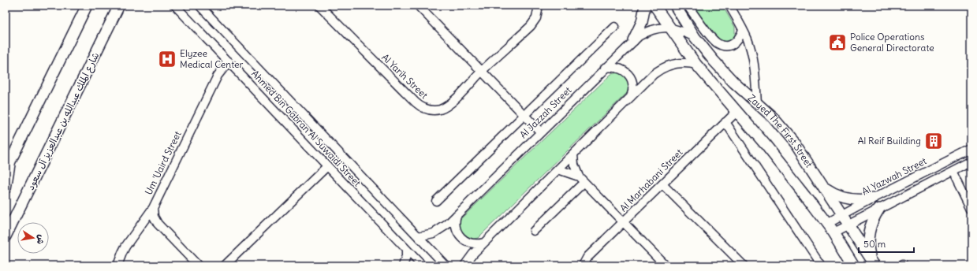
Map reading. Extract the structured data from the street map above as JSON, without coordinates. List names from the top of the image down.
{
  "streets": {
    "main road": ["شارع الملك عبدالله بن عبدالعزيز آل سعود", "Zayed The First Street"],
    "street": [
      "Al Yarih Street",
      "Al Jazzah Street",
      "Ahmed Bin Gabran Al Suwaidi Street",
      "Um 'Uaird Street",
      "Al Yazwah Street",
      "Al Marhabani Street"
    ]
  },
  "crossings": [
    ["Al Jazzah Street", "Ahmed Bin Gabran Al Suwaidi Street"],
    ["Al Jazzah Street", "Zayed The First Street"],
    ["Ahmed Bin Gabran Al Suwaidi Street", "Um 'Uaird Street"],
    ["Zayed The First Street", "Al Yazwah Street"],
    ["Zayed The First Street", "Al Marhabani Street"]
  ],
  "places": {
    "public building": ["Police Operations General Directorate"],
    "hospital": ["Elyzee Medical Center"],
    "building": ["Al Reif Building"]
  },
  "scale_bar": "50 m",
  "north": "right"
}
